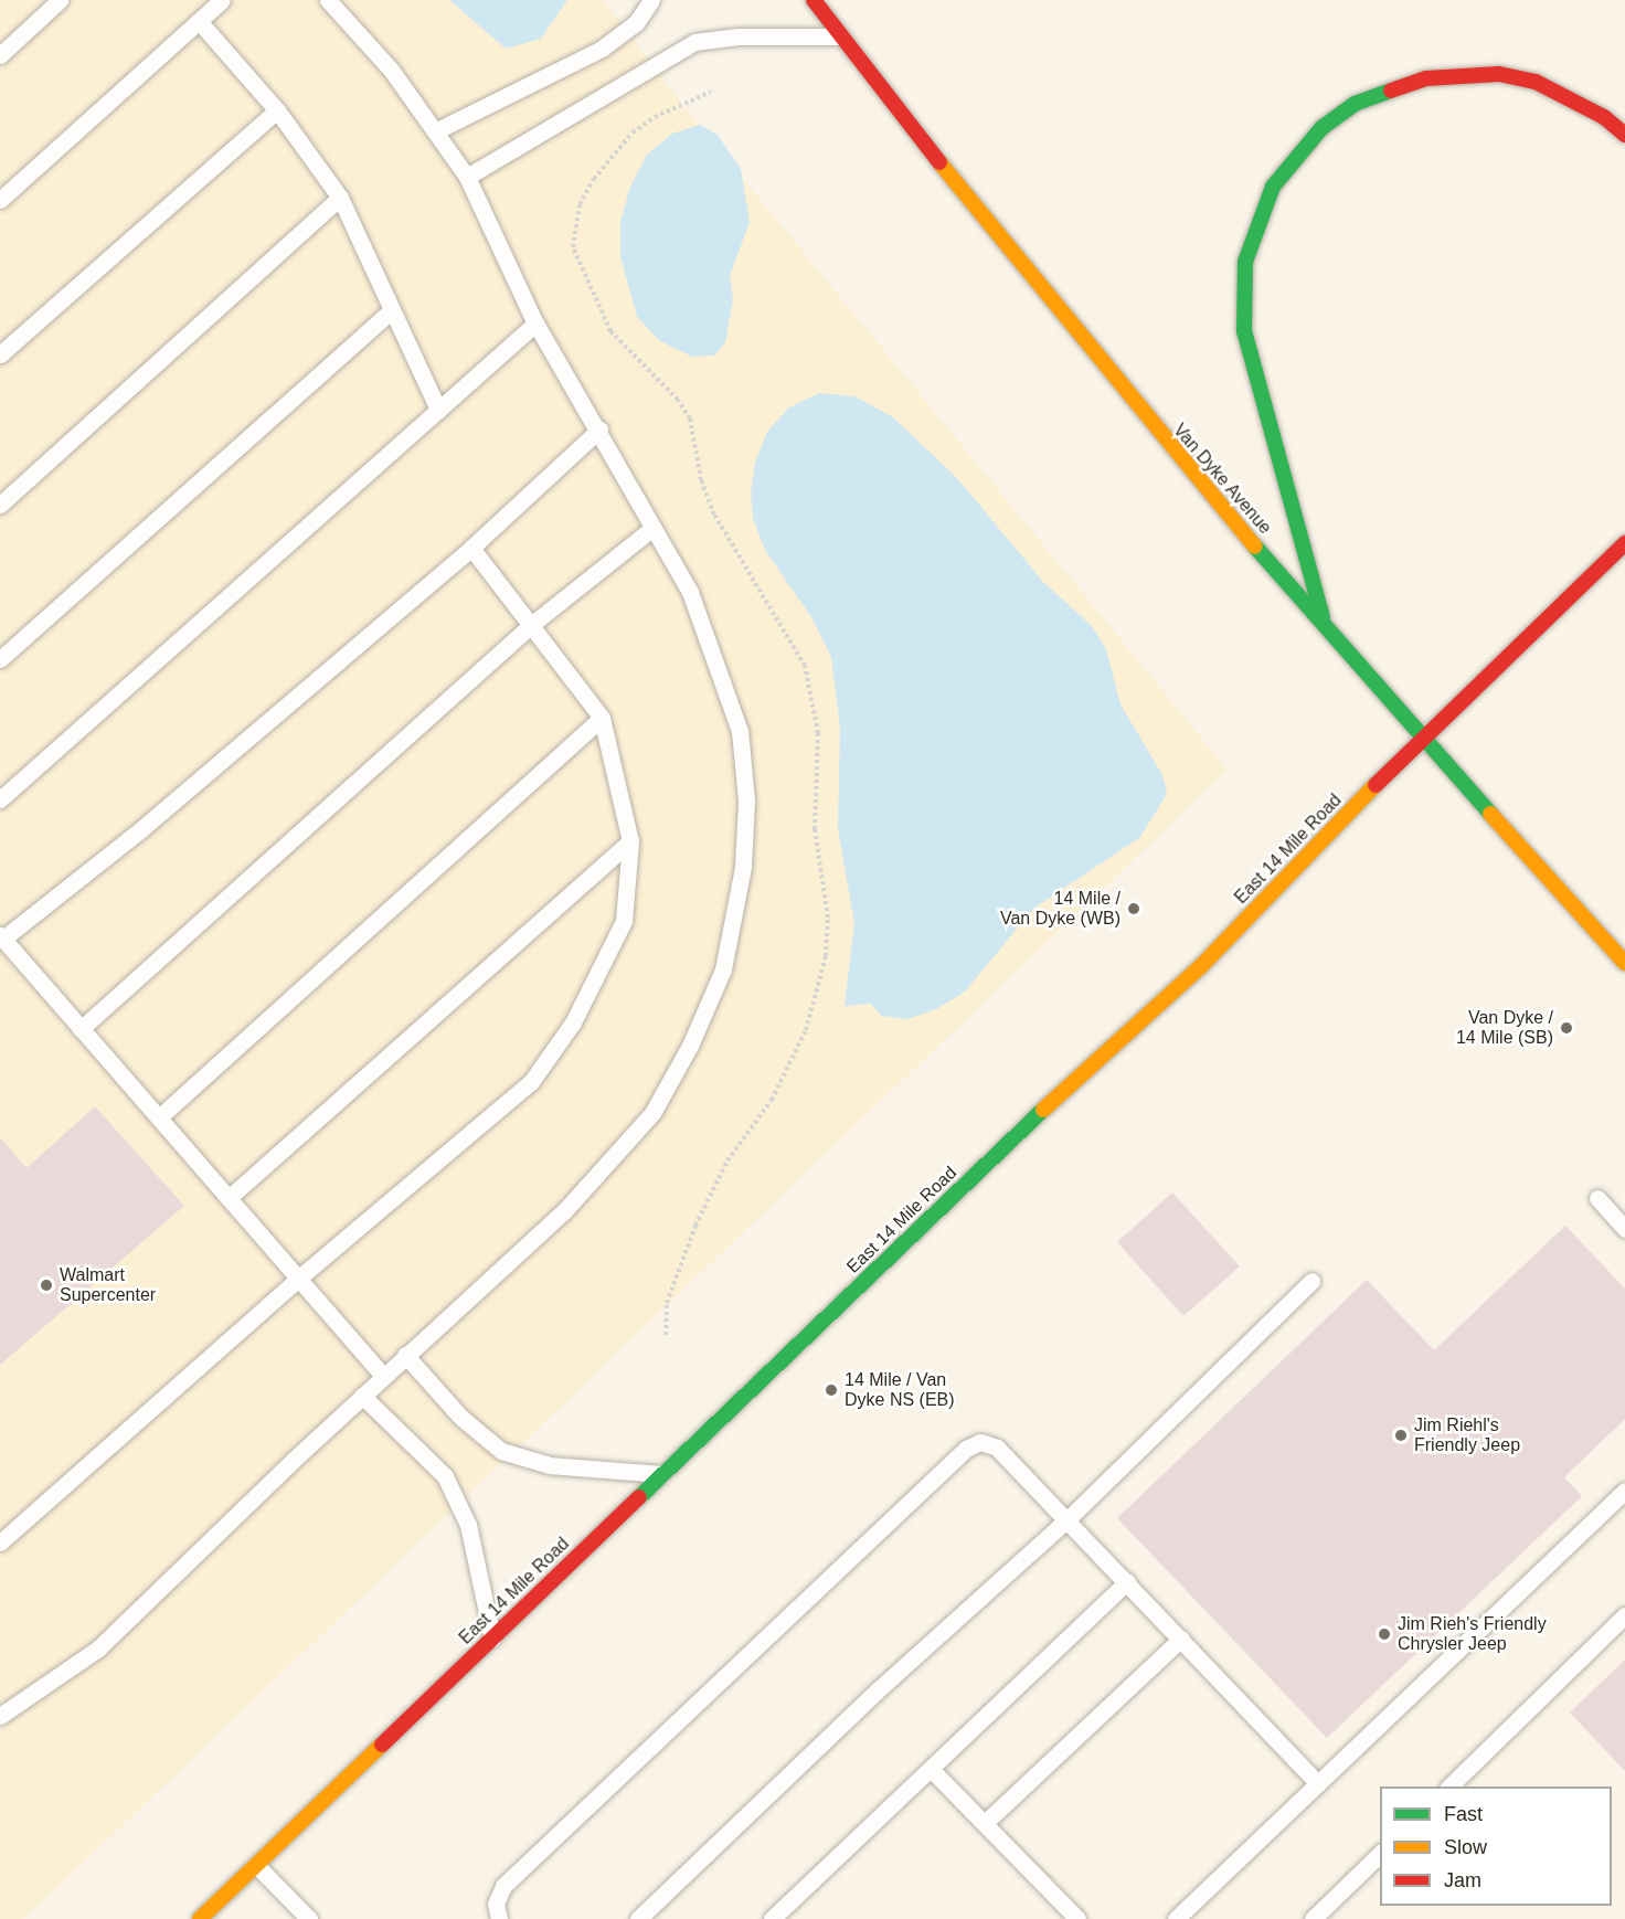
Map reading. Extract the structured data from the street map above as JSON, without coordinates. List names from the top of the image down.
{
  "streets": {
    "main road": ["Van Dyke Avenue", "East 14 Mile Road"]
  },
  "crossings": [
    ["Van Dyke Avenue", "East 14 Mile Road"]
  ],
  "places": [
    "14 Mile / Van Dyke (WB)",
    "Van Dyke / 14 Mile (SB)",
    "Walmart Supercenter",
    "14 Mile / Van Dyke NS (EB)",
    "Jim Riehl's Friendly Jeep",
    "Jim Rieh's Friendly Chrysler Jeep"
  ],
  "legend": ["Fast", "Slow", "Jam"]
}
